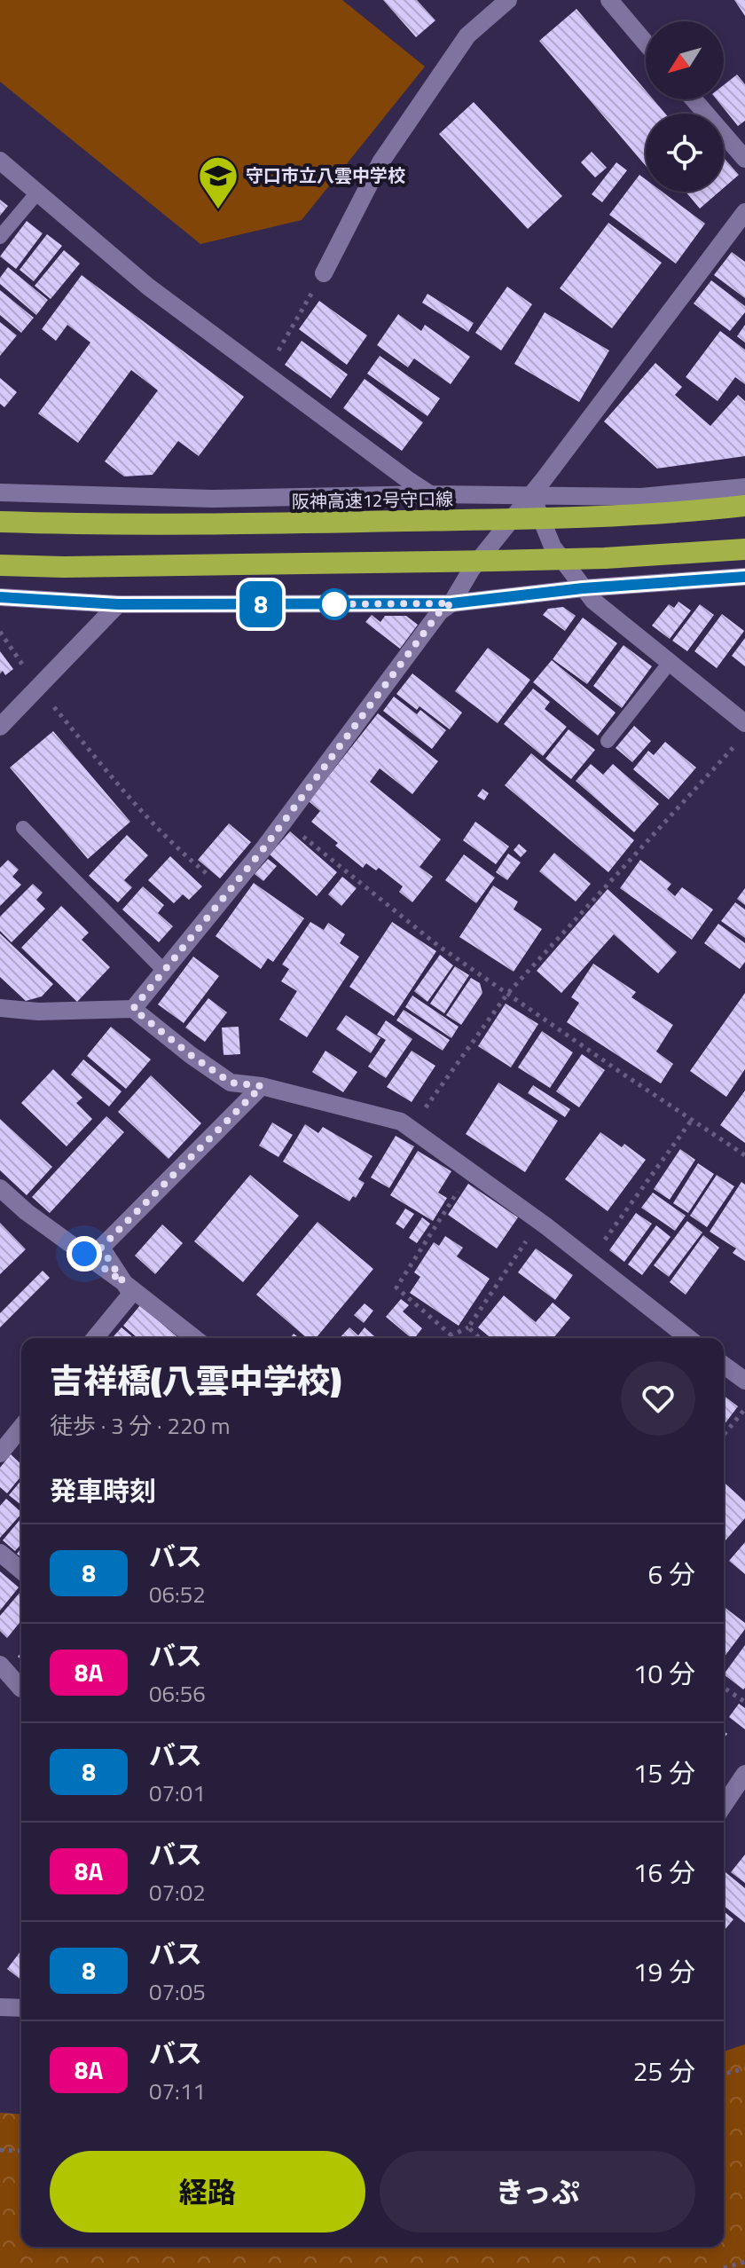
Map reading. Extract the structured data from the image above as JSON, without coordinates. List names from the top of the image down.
{
  "streets": {
    "highway": ["阪神高速12号守口線"]
  },
  "places": {
    "school or university": ["守口市立八雲中学校"]
  },
  "lines": ["bus line 8"],
  "north": "bottom left",
  "page": {
    "on_map": "8",
    "heading": [
      ["吉祥橋(八雲中学校)", "徒歩 · 3 分 · 220 m"],
      "発車時刻"
    ],
    "list": [
      {
        "mark": "8",
        "name": "バス",
        "note": "06:52",
        "value": "6 分"
      },
      {
        "mark": "8A",
        "name": "バス",
        "note": "06:56",
        "value": "10 分"
      },
      {
        "mark": "8",
        "name": "バス",
        "note": "07:01",
        "value": "15 分"
      },
      {
        "mark": "8A",
        "name": "バス",
        "note": "07:02",
        "value": "16 分"
      },
      {
        "mark": "8",
        "name": "バス",
        "note": "07:05",
        "value": "19 分"
      },
      {
        "mark": "8A",
        "name": "バス",
        "note": "07:11",
        "value": "25 分"
      }
    ],
    "buttons": ["経路", "きっぷ"]
  }
}
